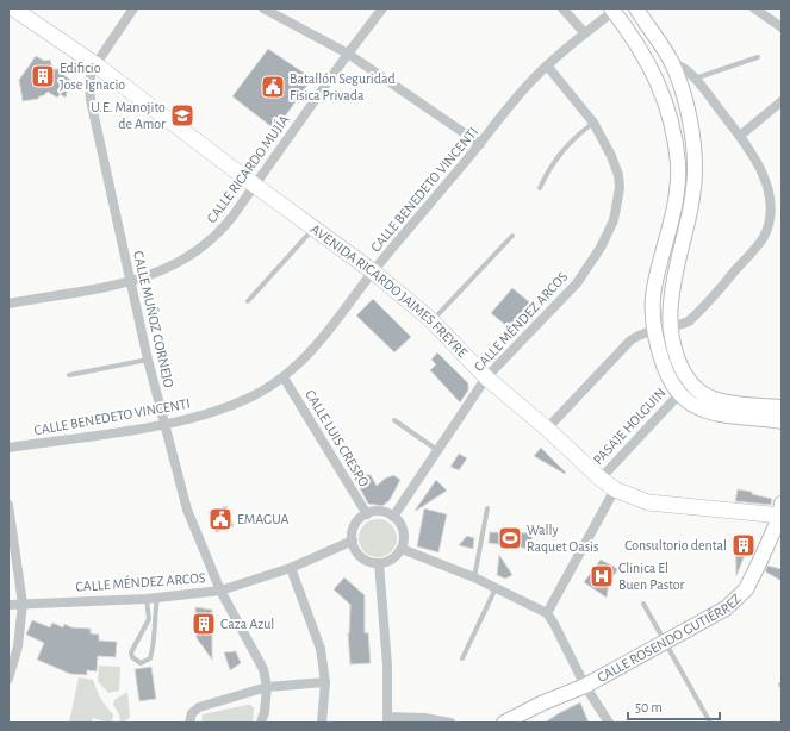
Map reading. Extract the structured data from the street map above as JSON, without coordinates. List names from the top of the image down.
{
  "streets": {
    "main road": ["AVENIDA RICARDO JAIMES FREYRE"],
    "street": [
      "CALLE RICARDO MUJÍA",
      "CALLE BENEDETO VINCENTI",
      "CALLE MUÑOZ CORNEJO",
      "CALLE MÉNDEZ ARCOS",
      "PASAJE HOLGUIN",
      "CALLE LUIS CRESPO",
      "CALLE ROSENDO GUTIÉRREZ"
    ]
  },
  "crossings": [
    ["CALLE RICARDO MUJÍA", "AVENIDA RICARDO JAIMES FREYRE"],
    ["CALLE RICARDO MUJÍA", "CALLE MUÑOZ CORNEJO"],
    ["CALLE BENEDETO VINCENTI", "AVENIDA RICARDO JAIMES FREYRE"],
    ["CALLE BENEDETO VINCENTI", "CALLE MUÑOZ CORNEJO"],
    ["CALLE BENEDETO VINCENTI", "CALLE MÉNDEZ ARCOS"],
    ["CALLE BENEDETO VINCENTI", "CALLE LUIS CRESPO"],
    ["AVENIDA RICARDO JAIMES FREYRE", "CALLE MUÑOZ CORNEJO"],
    ["AVENIDA RICARDO JAIMES FREYRE", "CALLE MÉNDEZ ARCOS"],
    ["AVENIDA RICARDO JAIMES FREYRE", "PASAJE HOLGUIN"],
    ["AVENIDA RICARDO JAIMES FREYRE", "CALLE ROSENDO GUTIÉRREZ"],
    ["CALLE MUÑOZ CORNEJO", "CALLE MÉNDEZ ARCOS"],
    ["CALLE MÉNDEZ ARCOS", "CALLE LUIS CRESPO"]
  ],
  "places": {
    "building": ["Edificio Jose Ignacio", "Consultorio dental", "Caza Azul"],
    "public building": ["Batallón Seguridad Fisica Privada", "EMAGUA"],
    "school or university": ["U.E. Manojito de Amor"],
    "sports": ["Wally Raquet Oasis"],
    "hospital": ["Clinica El Buen Pastor"]
  },
  "scale_bar": "50 m"
}
